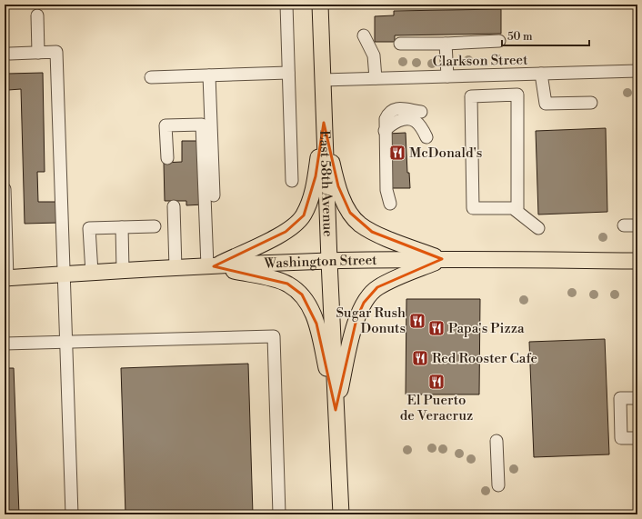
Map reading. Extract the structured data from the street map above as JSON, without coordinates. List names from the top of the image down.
{
  "streets": {
    "main road": ["East 58th Avenue", "Washington Street"],
    "street": ["Clarkson Street"]
  },
  "crossings": [
    ["Clarkson Street", "East 58th Avenue"],
    ["East 58th Avenue", "Washington Street"]
  ],
  "places": {
    "restaurant": [
      "McDonald's",
      "Sugar Rush Donuts",
      "Papa's Pizza",
      "Red Rooster Cafe",
      "El Puerto de Veracruz"
    ]
  },
  "scale_bar": "50 m"
}
